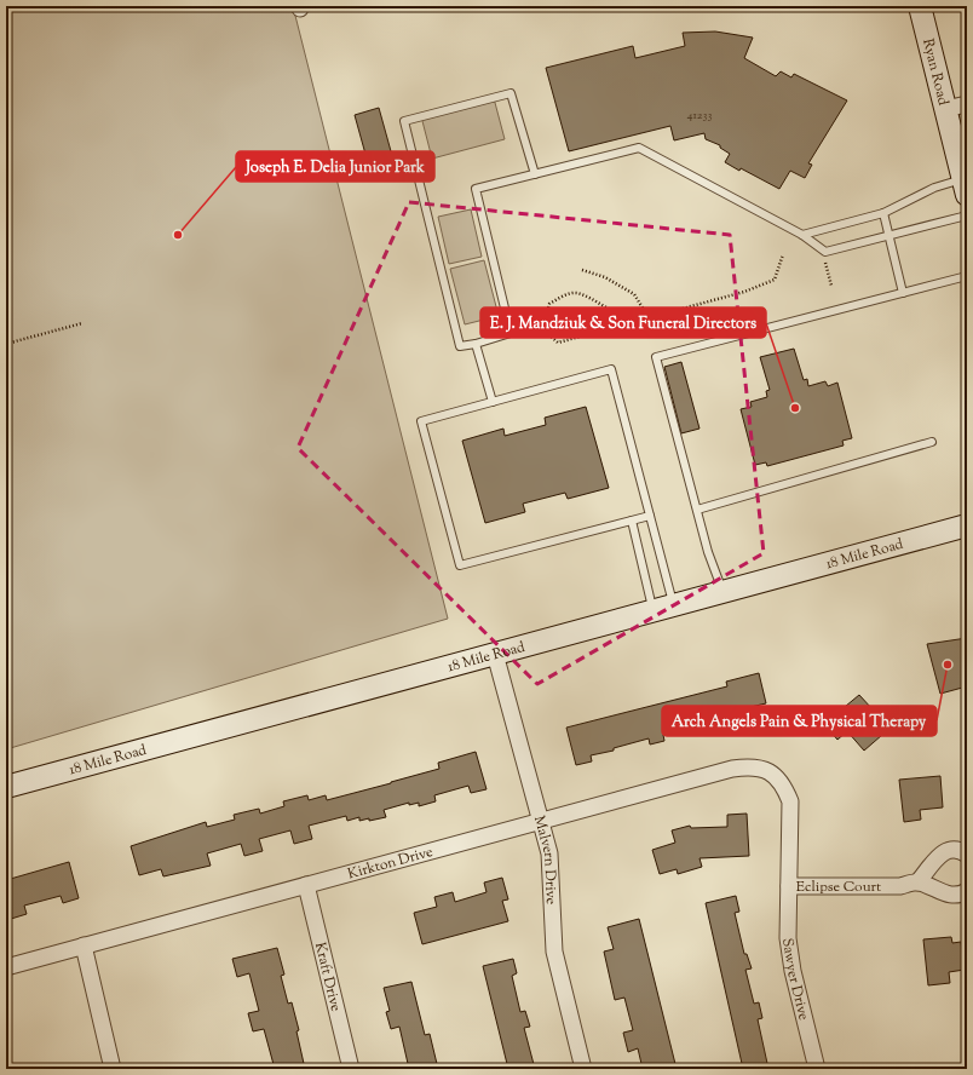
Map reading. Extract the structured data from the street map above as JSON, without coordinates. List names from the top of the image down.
{
  "streets": {
    "main road": ["Ryan Road", "18 Mile Road"],
    "street": [
      "Malvern Drive",
      "Kirkton Drive",
      "Eclipse Court",
      "Kraft Drive",
      "Sawyer Drive"
    ]
  },
  "crossings": [
    ["18 Mile Road", "Malvern Drive"],
    ["Malvern Drive", "Kirkton Drive"],
    ["Kirkton Drive", "Eclipse Court"],
    ["Kirkton Drive", "Kraft Drive"],
    ["Eclipse Court", "Sawyer Drive"]
  ],
  "places": ["Joseph E. Delia Junior Park", "E. J. Mandziuk & Son Funeral Directors", "Arch Angels Pain & Physical Therapy"],
  "house_numbers": ["41233"]
}
